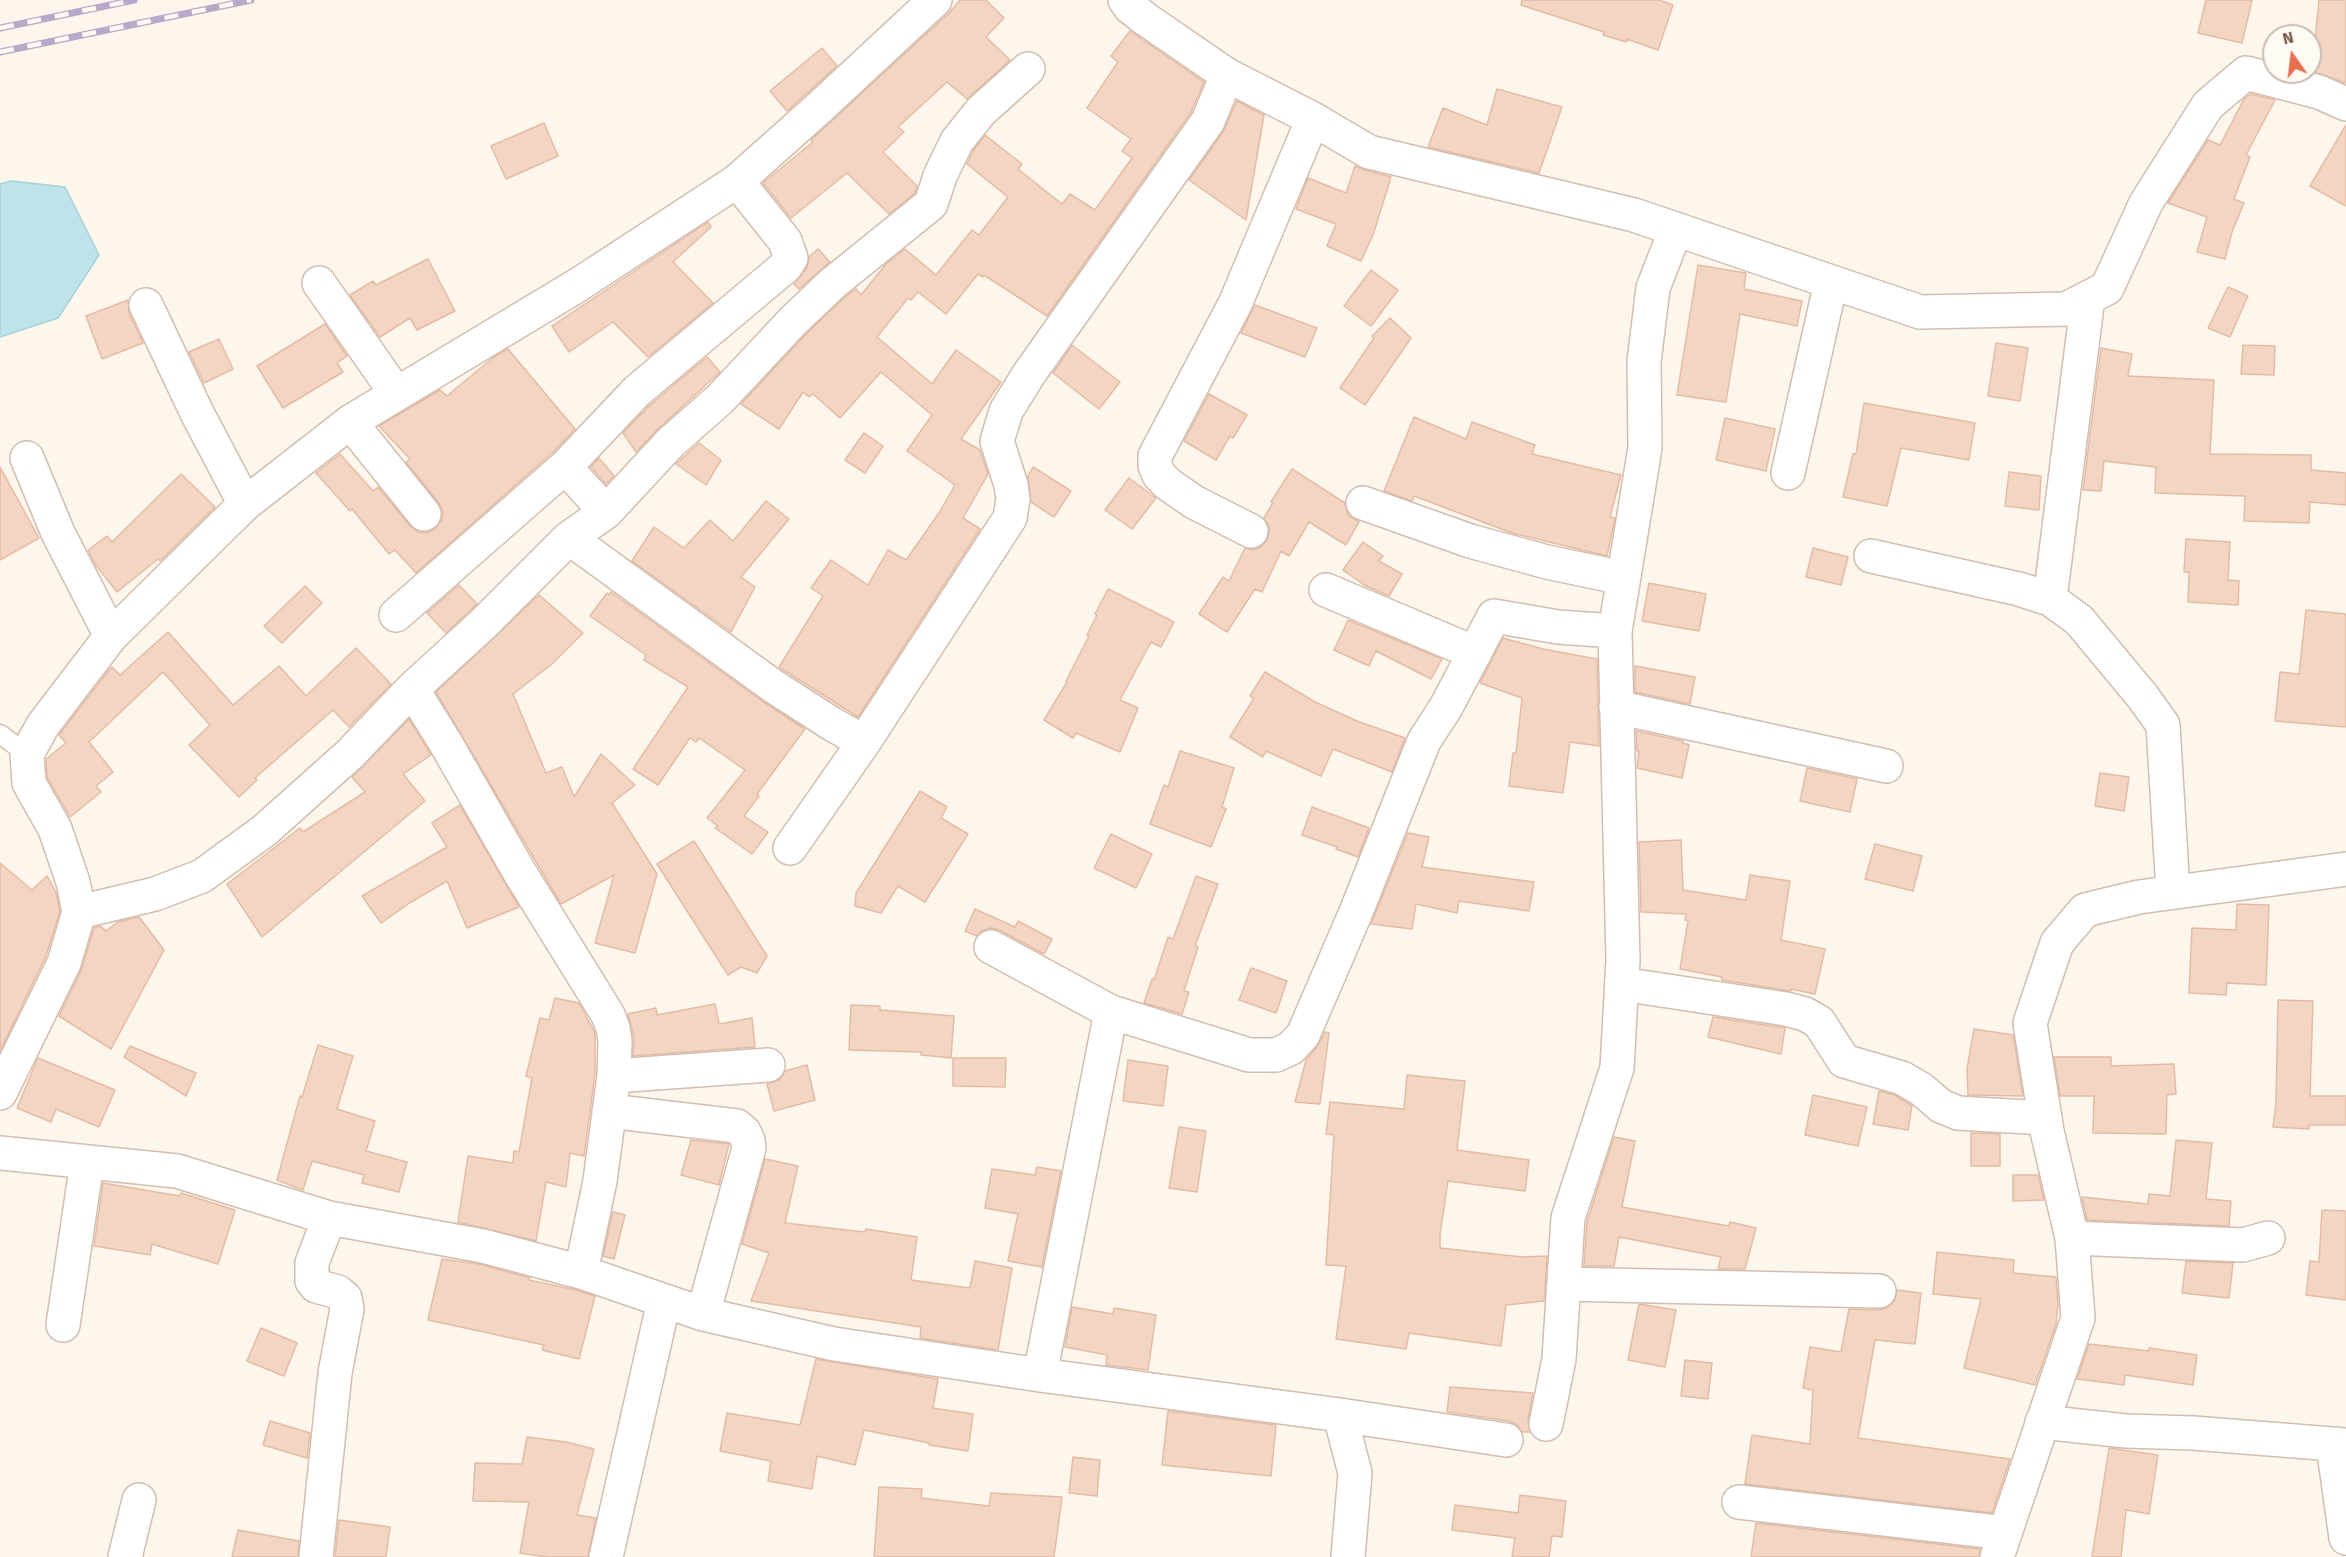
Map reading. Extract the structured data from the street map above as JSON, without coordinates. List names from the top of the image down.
{
  "north": "top"
}
